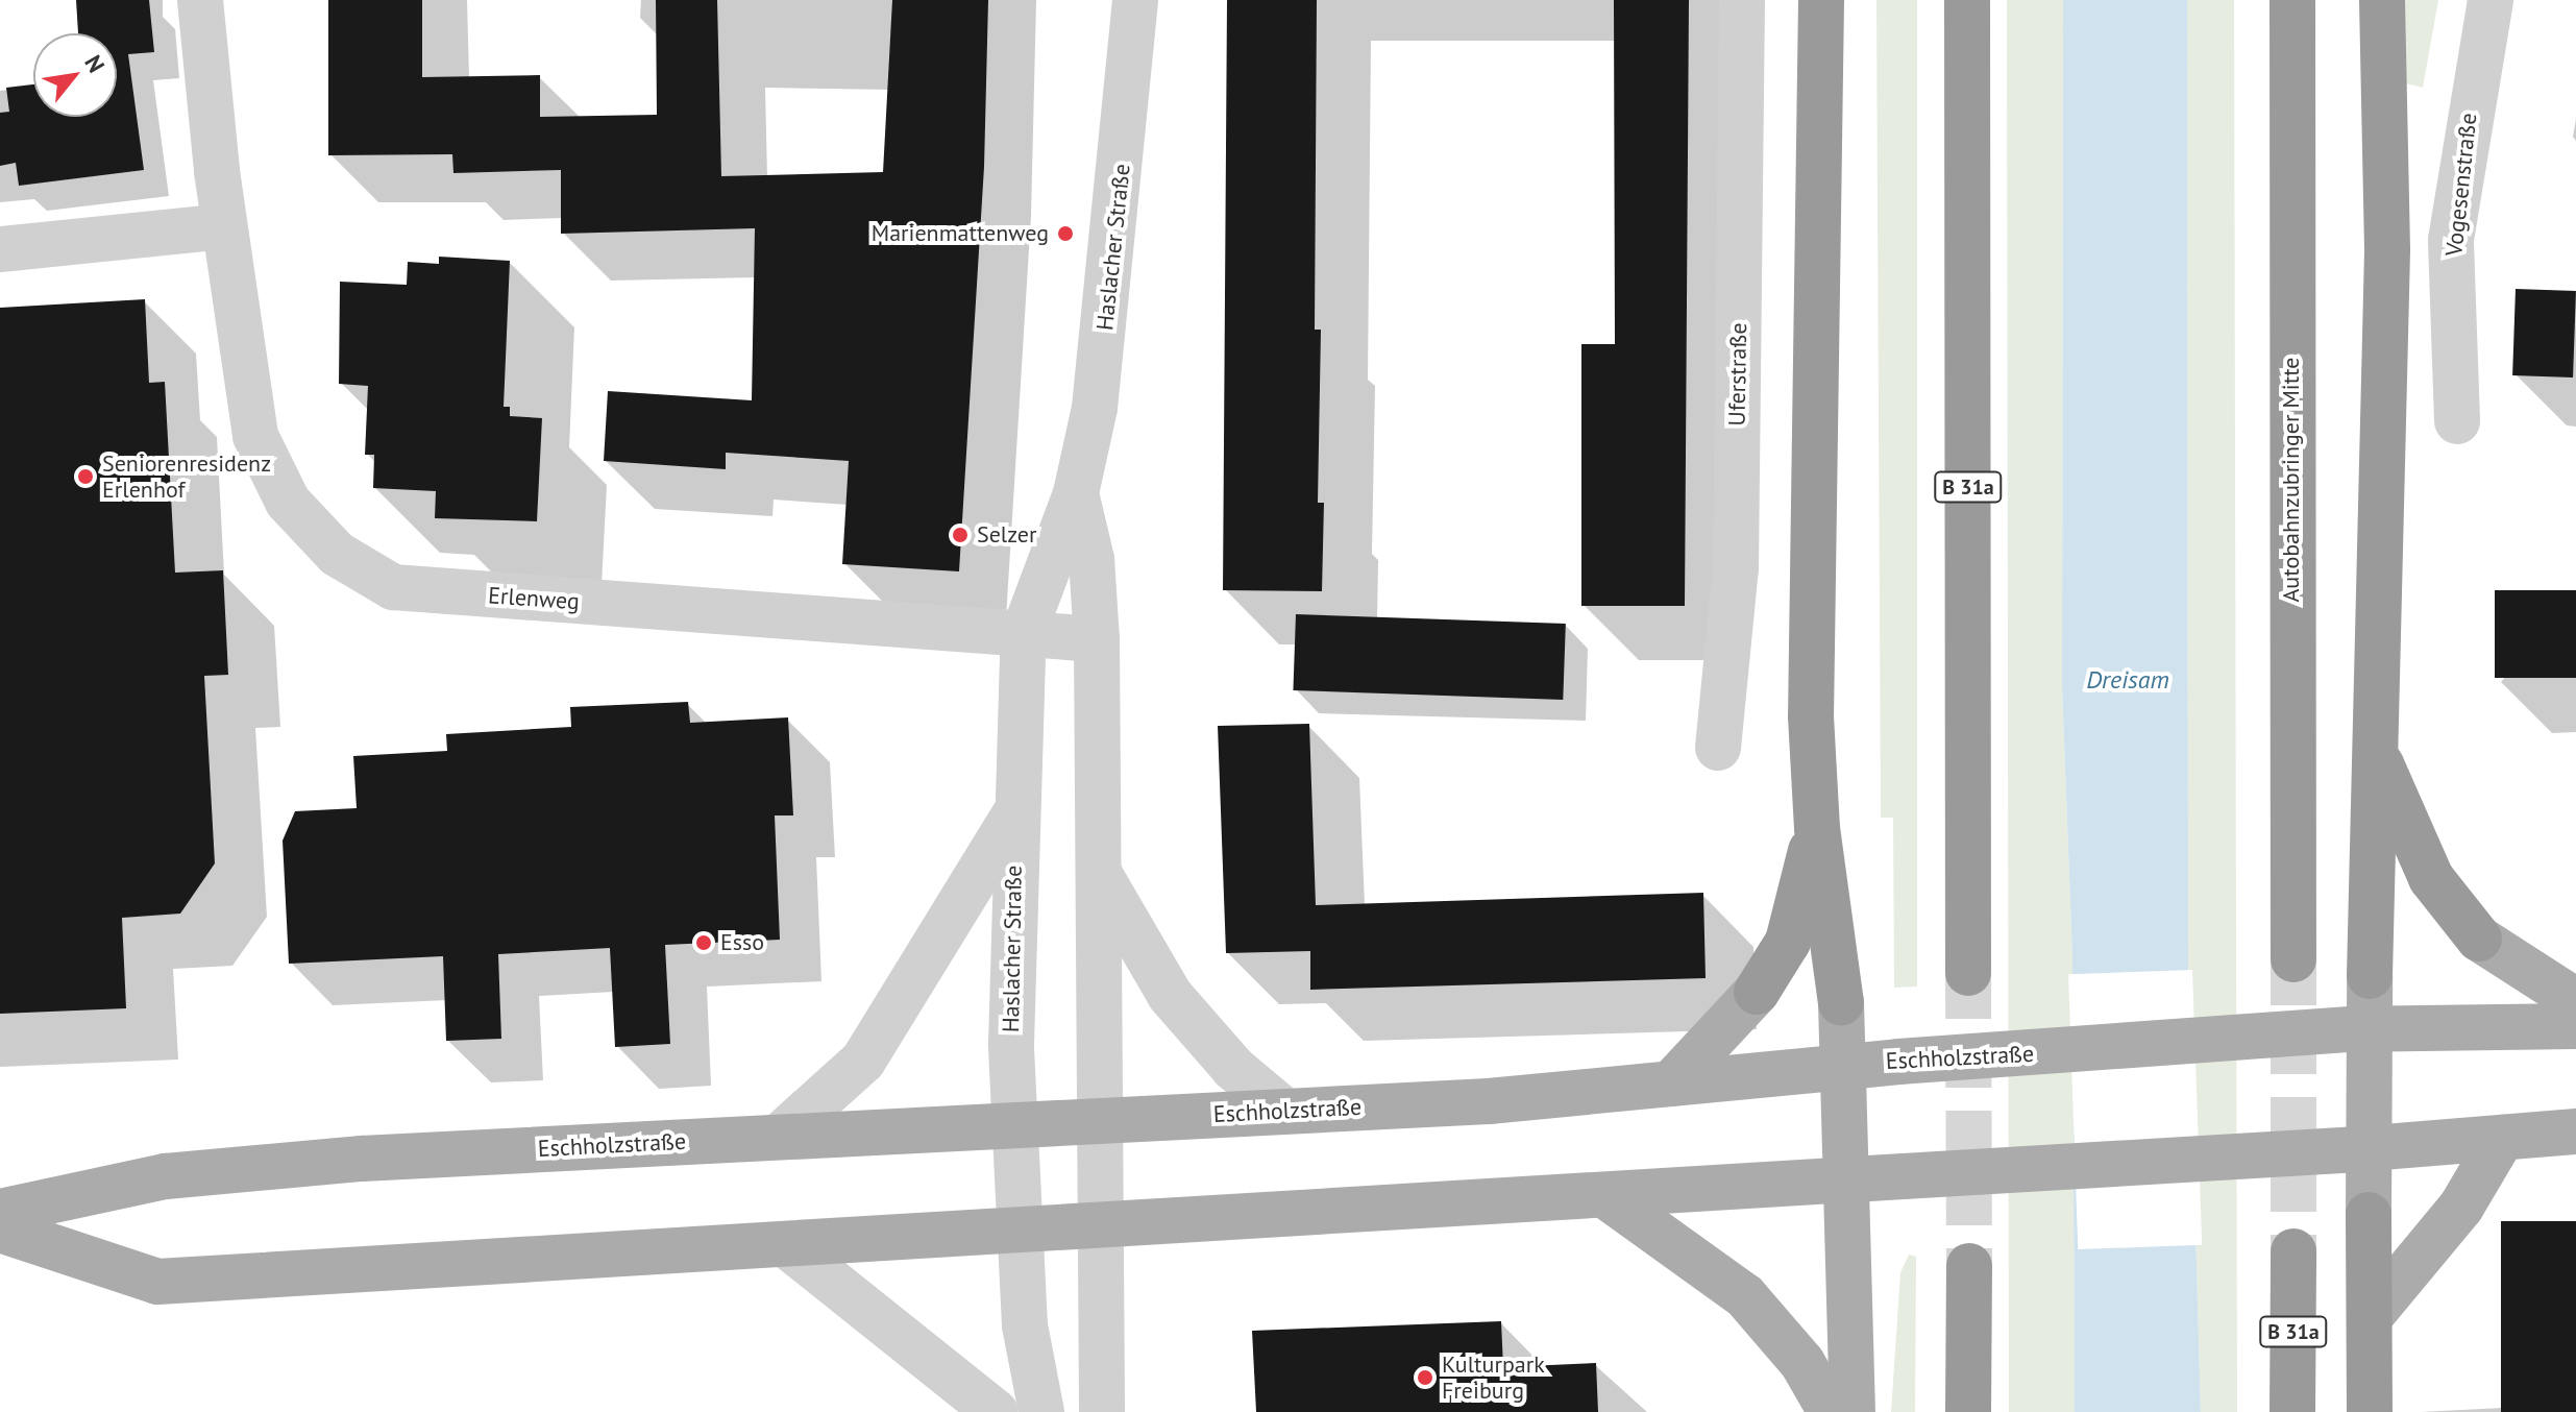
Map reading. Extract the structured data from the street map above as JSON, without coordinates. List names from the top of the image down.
{
  "streets": {
    "highway": ["Autobahnzubringer Mitte", "B 31a"],
    "main road": ["Eschholzstraße"],
    "street": [
      "Vogesenstraße",
      "Haslacher Straße",
      "Uferstraße",
      "Erlenweg"
    ]
  },
  "crossings": [
    ["Haslacher Straße", "Erlenweg"],
    ["Haslacher Straße", "Eschholzstraße"]
  ],
  "water": ["Dreisam"],
  "places": [
    "Marienmattenweg",
    "Seniorenresidenz Erlenhof",
    "Selzer",
    "Esso",
    "Kulturpark Freiburg"
  ],
  "north": "top right"
}
